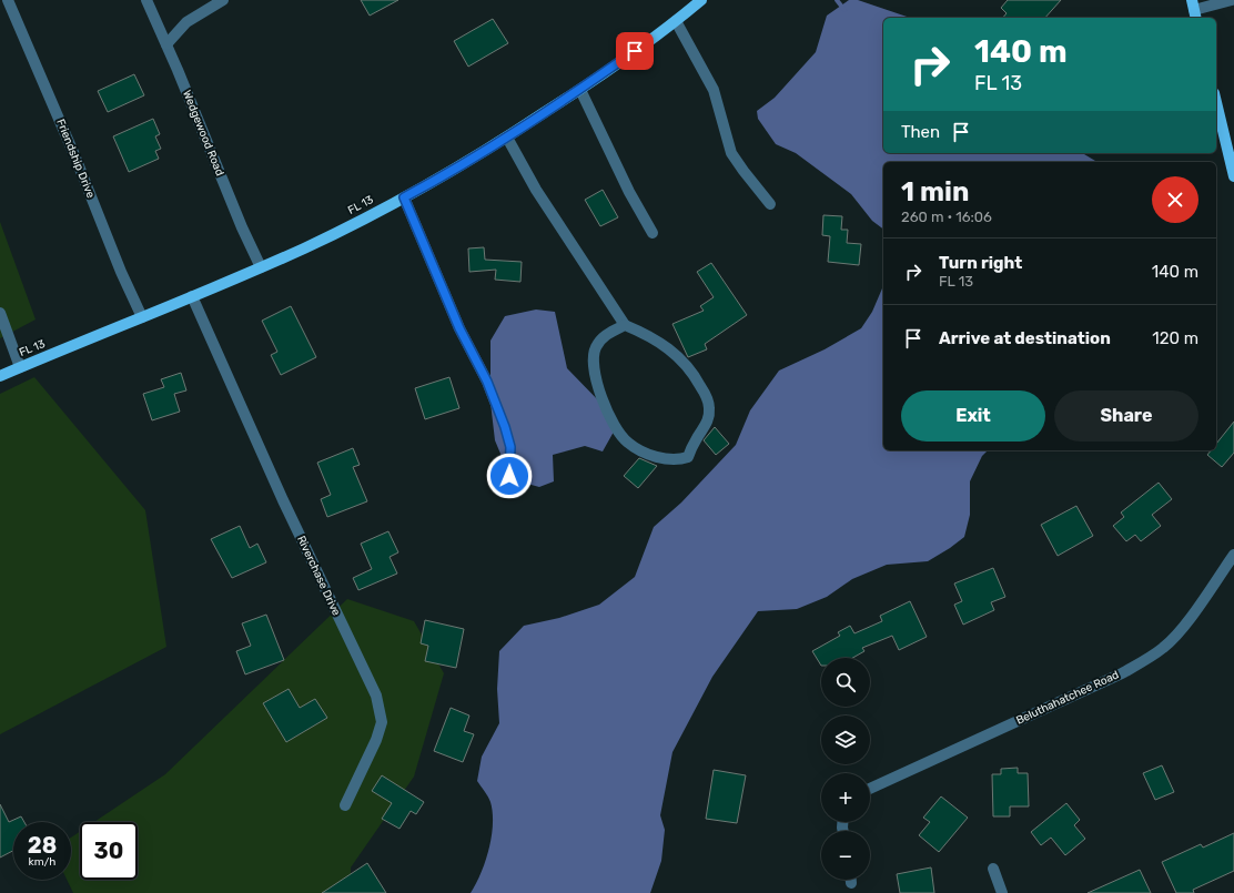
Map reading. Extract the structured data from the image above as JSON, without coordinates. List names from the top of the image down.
{
  "streets": {
    "main road": ["FL 13"],
    "street": [
      "Wedgewood Road",
      "Friendship Drive",
      "Riverchase Drive",
      "Beluthahatchee Road"
    ]
  },
  "crossings": [
    ["Wedgewood Road", "FL 13"],
    ["Friendship Drive", "FL 13"],
    ["FL 13", "Riverchase Drive"]
  ],
  "page": {
    "turn": ["140 m", "FL 13"],
    "then": "Then",
    "heading": ["1 min", "260 m · 16:06"],
    "list": [
      {
        "name": "Turn right",
        "note": "FL 13",
        "value": "140 m"
      },
      {
        "name": "Arrive at destination",
        "value": "120 m"
      }
    ],
    "buttons": ["Exit", "Share"],
    "map_buttons": ["+", "−"],
    "speed": "28 km/h",
    "limit": "30"
  }
}
